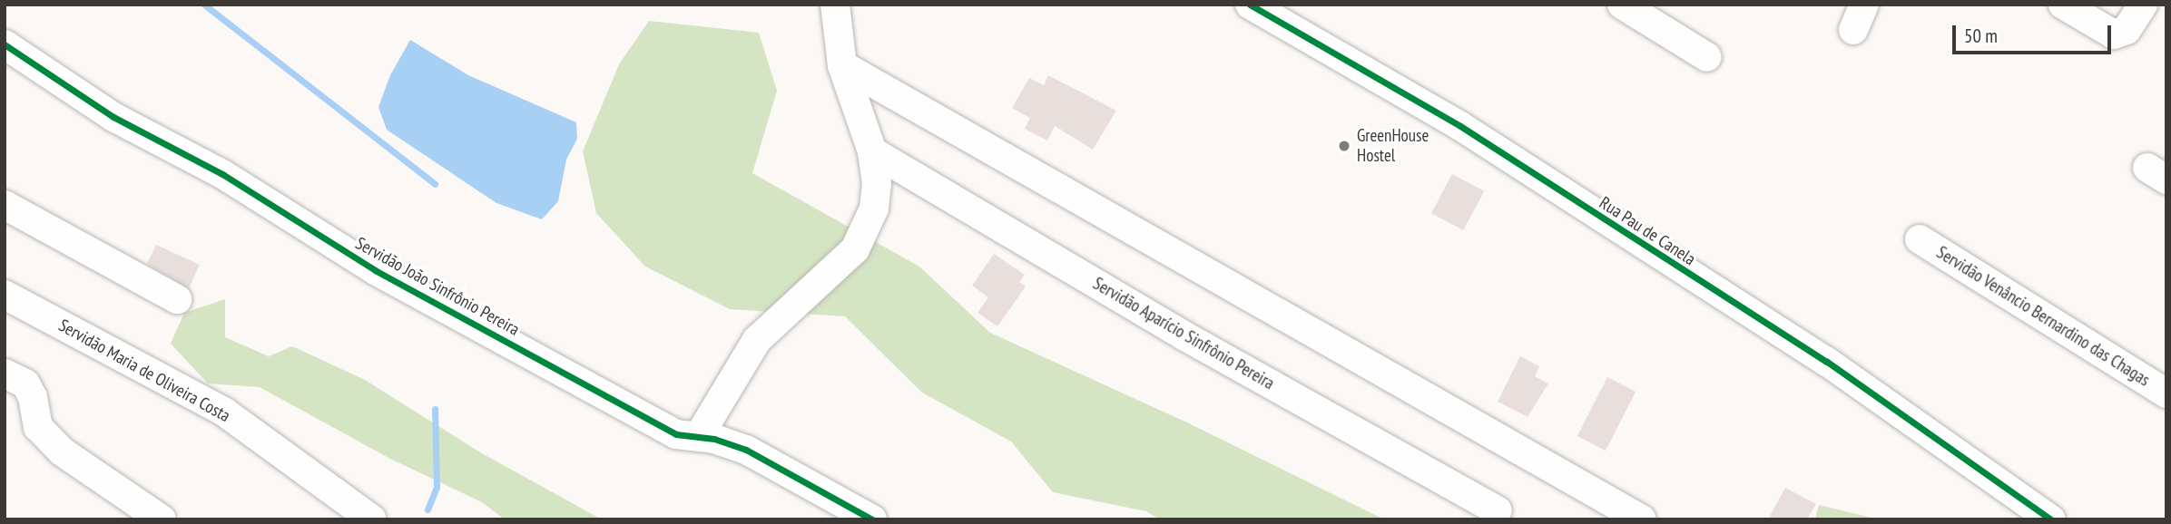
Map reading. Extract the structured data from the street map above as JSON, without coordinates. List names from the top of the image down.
{
  "streets": {
    "street": [
      "Rua Pau de Canela",
      "Servidão João Sinfrônio Pereira",
      "Servidão Venâncio Bernardino das Chagas",
      "Servidão Aparício Sinfrônio Pereira",
      "Servidão Maria de Oliveira Costa"
    ]
  },
  "places": ["GreenHouse Hostel"],
  "scale_bar": "50 m"
}
